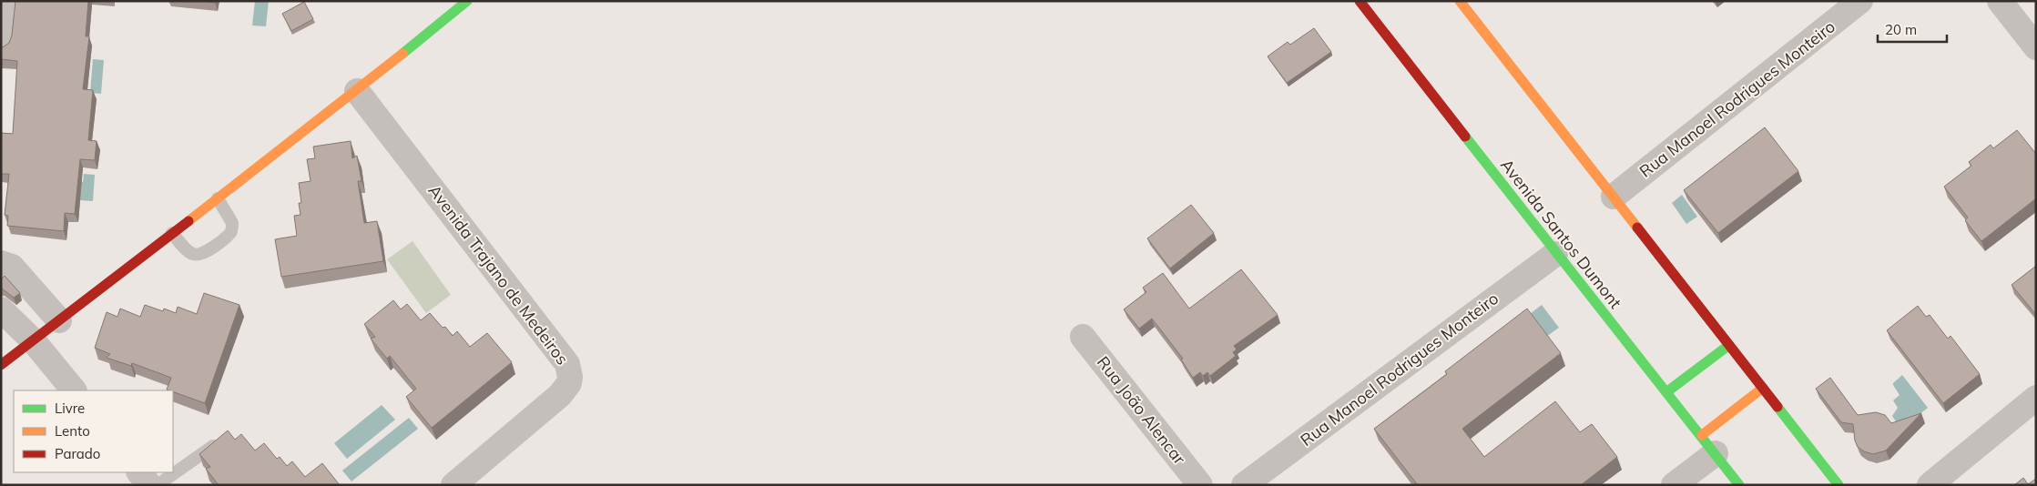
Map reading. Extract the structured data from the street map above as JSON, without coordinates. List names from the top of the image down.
{
  "streets": {
    "main road": ["Avenida Santos Dumont"],
    "street": ["Rua Manoel Rodrigues Monteiro", "Avenida Trajano de Medeiros", "Rua João Alencar"]
  },
  "crossings": [
    ["Rua Manoel Rodrigues Monteiro", "Avenida Santos Dumont"]
  ],
  "legend": ["Livre", "Lento", "Parado"],
  "scale_bar": "20 m"
}
